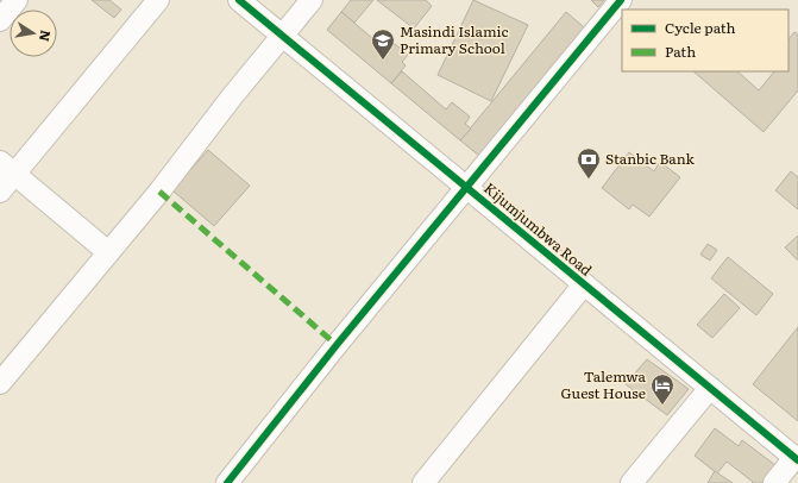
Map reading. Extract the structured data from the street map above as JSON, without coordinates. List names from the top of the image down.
{
  "streets": {
    "street": ["Kijumjumbwa Road"]
  },
  "places": {
    "school or university": ["Masindi Islamic Primary School"],
    "bank": ["Stanbic Bank"],
    "hotel": ["Talemwa Guest House"]
  },
  "legend": ["Cycle path", "Path"],
  "north": "right"
}
